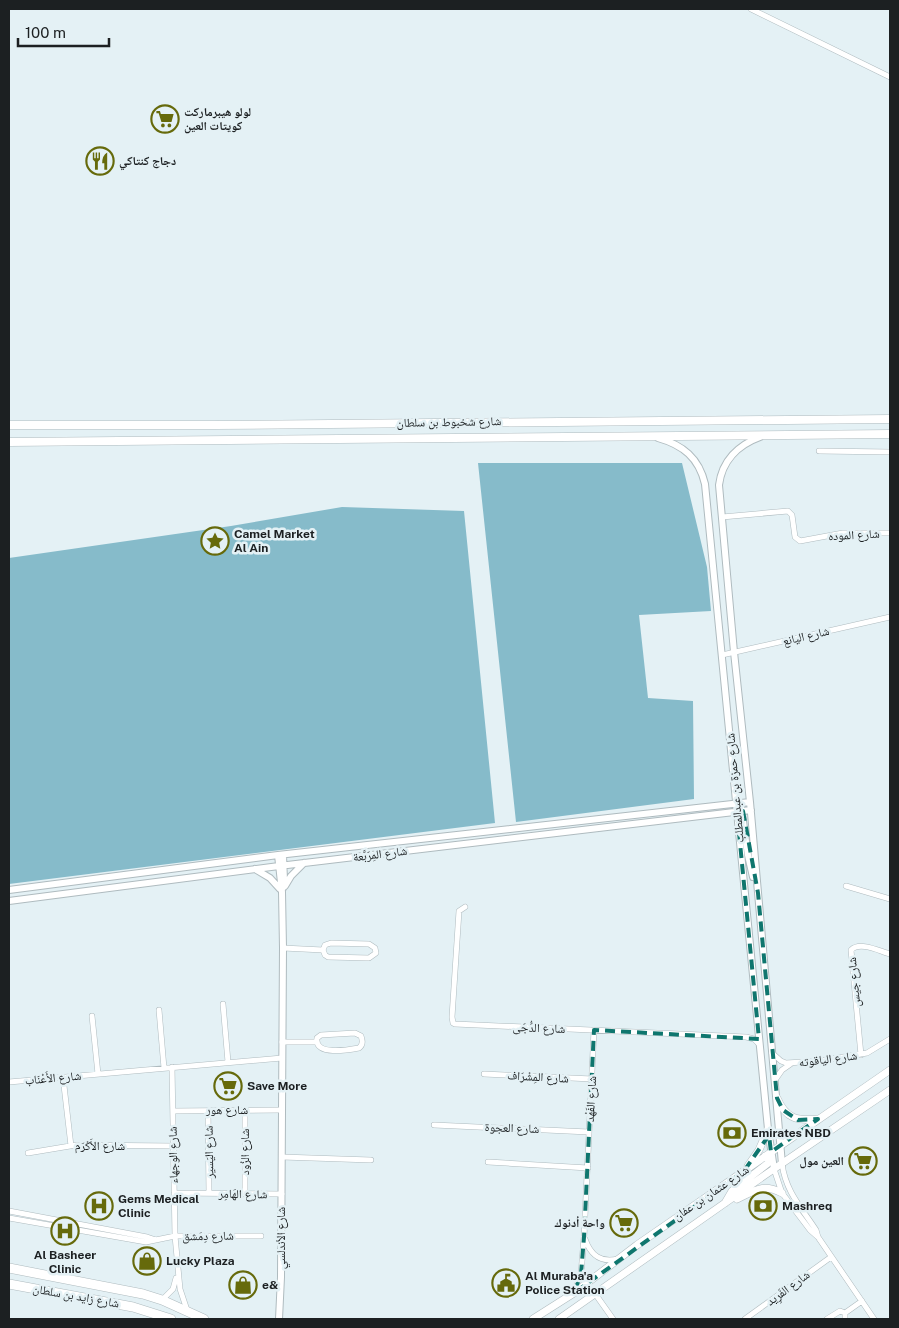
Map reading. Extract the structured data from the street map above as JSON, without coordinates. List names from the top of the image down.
{
  "streets": {
    "highway": ["شارع زايد بن سلطان"],
    "main road": ["شارع شخبوط بن سلطان", "شارع عثمان بن عفان"],
    "street": [
      "شارع الموده",
      "شارع اليانع",
      "شارع حمزة بن عبدالمطلب",
      "شارع المِرَبَّعة",
      "شارع جيس",
      "شارع الدُّجَى",
      "شارع الياقوته",
      "شارع المِشْرَاف",
      "شارع الأَعْنَاب",
      "شارع الفَهْد",
      "شارع هور",
      "شارع العجوة",
      "شارع الأَكْرَم",
      "شارع اليَسير",
      "شارع الزُود",
      "شارع الوجهاء",
      "شارع الهَامِر",
      "شارع دِمَشق",
      "شارع الأندلسي",
      "شارع الفَرِيد"
    ]
  },
  "crossings": [
    ["شارع شخبوط بن سلطان", "شارع حمزة بن عبدالمطلب"],
    ["شارع الموده", "شارع حمزة بن عبدالمطلب"],
    ["شارع اليانع", "شارع حمزة بن عبدالمطلب"],
    ["شارع حمزة بن عبدالمطلب", "شارع المِرَبَّعة"],
    ["شارع حمزة بن عبدالمطلب", "شارع الدُّجَى"],
    ["شارع حمزة بن عبدالمطلب", "شارع الياقوته"],
    ["شارع حمزة بن عبدالمطلب", "شارع عثمان بن عفان"],
    ["شارع المِرَبَّعة", "شارع الأندلسي"],
    ["شارع جيس", "شارع الياقوته"],
    ["شارع الدُّجَى", "شارع الفَهْد"],
    ["شارع المِشْرَاف", "شارع الفَهْد"],
    ["شارع الأَعْنَاب", "شارع الوجهاء"],
    ["شارع الأَعْنَاب", "شارع الأندلسي"],
    ["شارع الفَهْد", "شارع العجوة"],
    ["شارع الفَهْد", "شارع عثمان بن عفان"],
    ["شارع هور", "شارع اليَسير"],
    ["شارع هور", "شارع الزُود"],
    ["شارع هور", "شارع الوجهاء"],
    ["شارع هور", "شارع الأندلسي"],
    ["شارع الأَكْرَم", "شارع الوجهاء"],
    ["شارع اليَسير", "شارع الهَامِر"],
    ["شارع الزُود", "شارع الهَامِر"],
    ["شارع الوجهاء", "شارع الهَامِر"],
    ["شارع الوجهاء", "شارع دِمَشق"],
    ["شارع الوجهاء", "شارع زايد بن سلطان"],
    ["شارع الهَامِر", "شارع الأندلسي"]
  ],
  "places": {
    "supermarket": [
      "لولو هيبرماركت كويتات العين",
      "Save More",
      "العين مول",
      "واحة أدنوك"
    ],
    "restaurant": ["دجاج كنتاكي"],
    "place": ["Camel Market Al Ain"],
    "bank": ["Emirates NBD", "Mashreq"],
    "hospital": ["Gems Medical Clinic", "Al Basheer Clinic"],
    "shop": ["Lucky Plaza", "e&"],
    "public building": ["Al Muraba'a Police Station"]
  },
  "scale_bar": "100 m"
}
